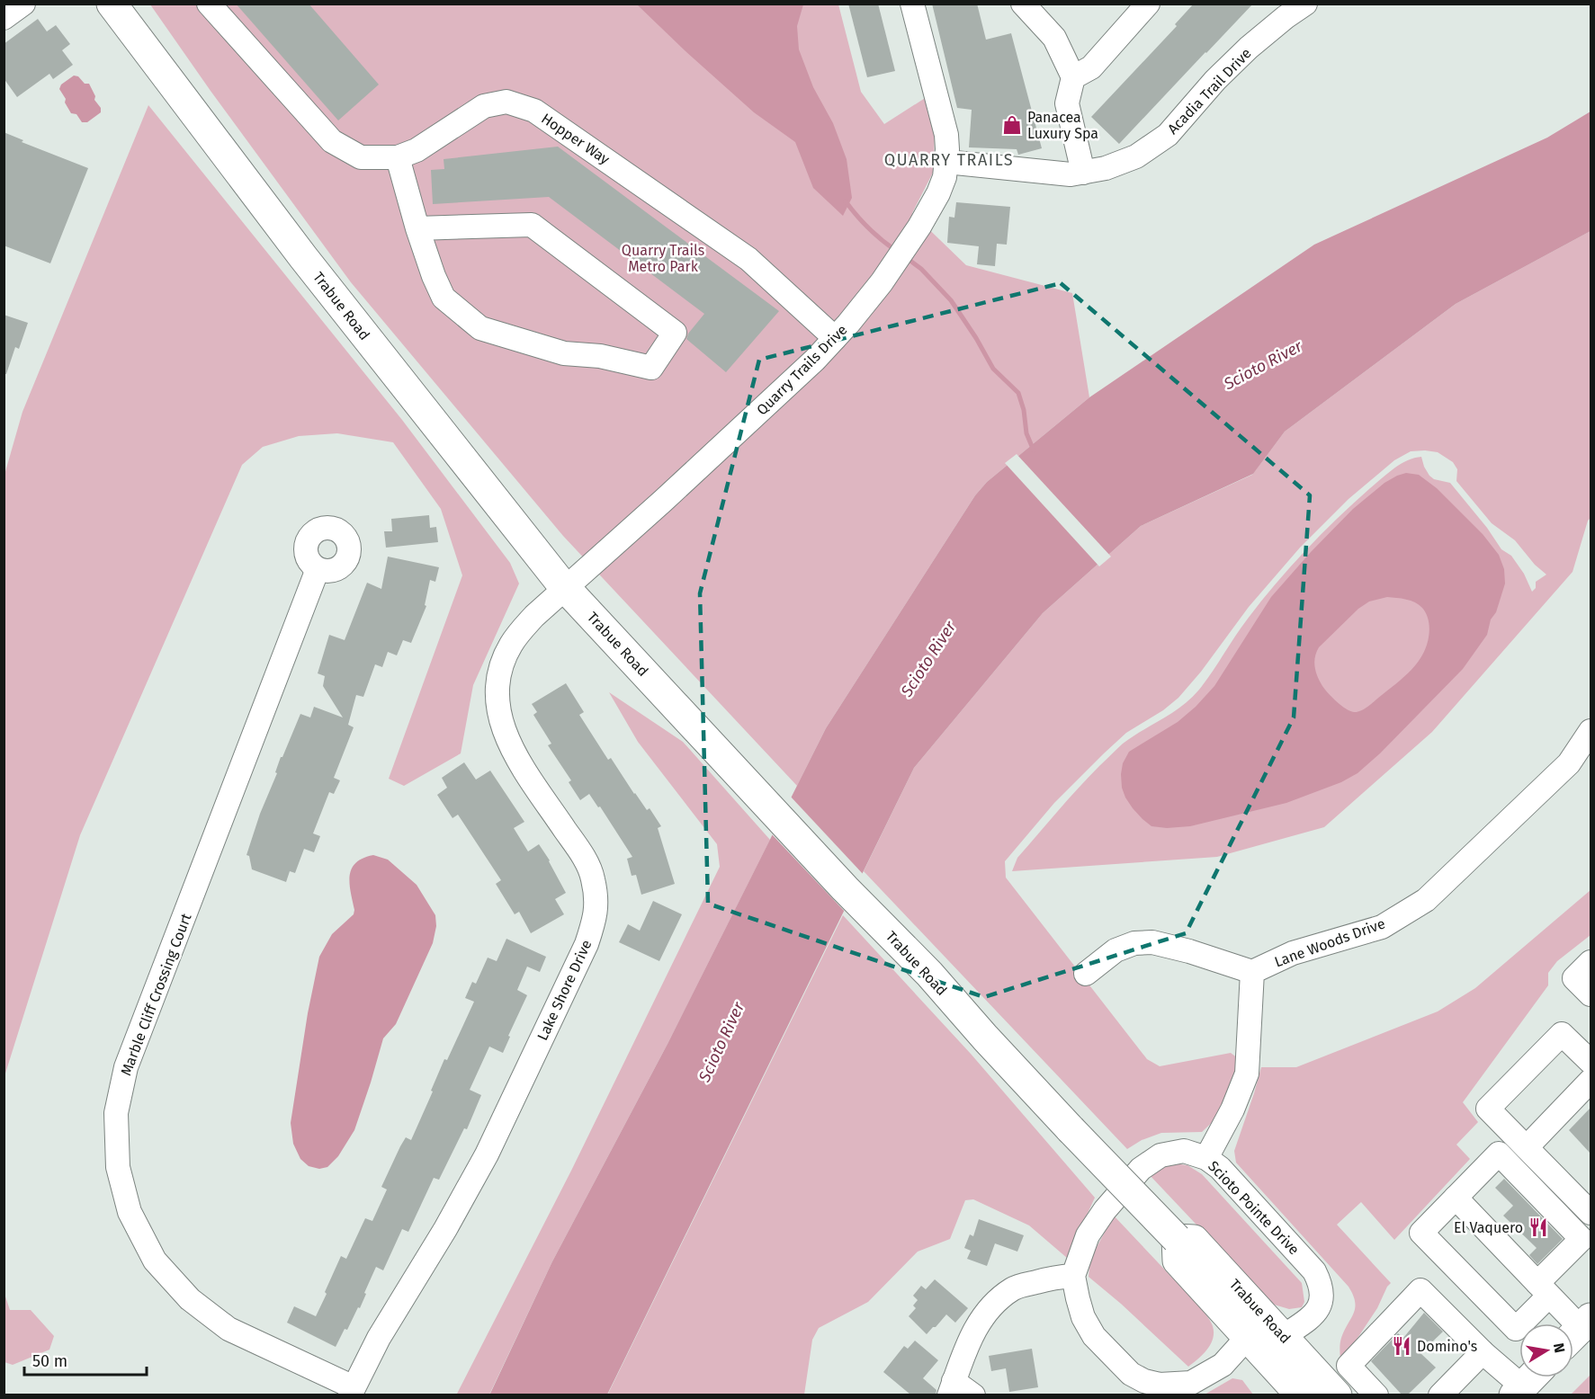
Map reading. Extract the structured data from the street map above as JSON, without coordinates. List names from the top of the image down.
{
  "streets": {
    "main road": ["Trabue Road"],
    "street": [
      "Acadia Trail Drive",
      "Hopper Way",
      "Quarry Trails Drive",
      "Lane Woods Drive",
      "Lake Shore Drive",
      "Marble Cliff Crossing Court",
      "Scioto Pointe Drive"
    ]
  },
  "crossings": [
    ["Acadia Trail Drive", "Quarry Trails Drive"],
    ["Hopper Way", "Quarry Trails Drive"],
    ["Trabue Road", "Quarry Trails Drive"],
    ["Trabue Road", "Lake Shore Drive"],
    ["Trabue Road", "Scioto Pointe Drive"],
    ["Quarry Trails Drive", "Lake Shore Drive"],
    ["Lake Shore Drive", "Marble Cliff Crossing Court"]
  ],
  "districts": ["QUARRY TRAILS"],
  "water": ["Scioto River"],
  "parks": ["Quarry Trails Metro Park"],
  "places": {
    "shop": ["Panacea Luxury Spa"],
    "restaurant": ["El Vaquero", "Domino's"]
  },
  "scale_bar": "50 m",
  "north": "right"
}
